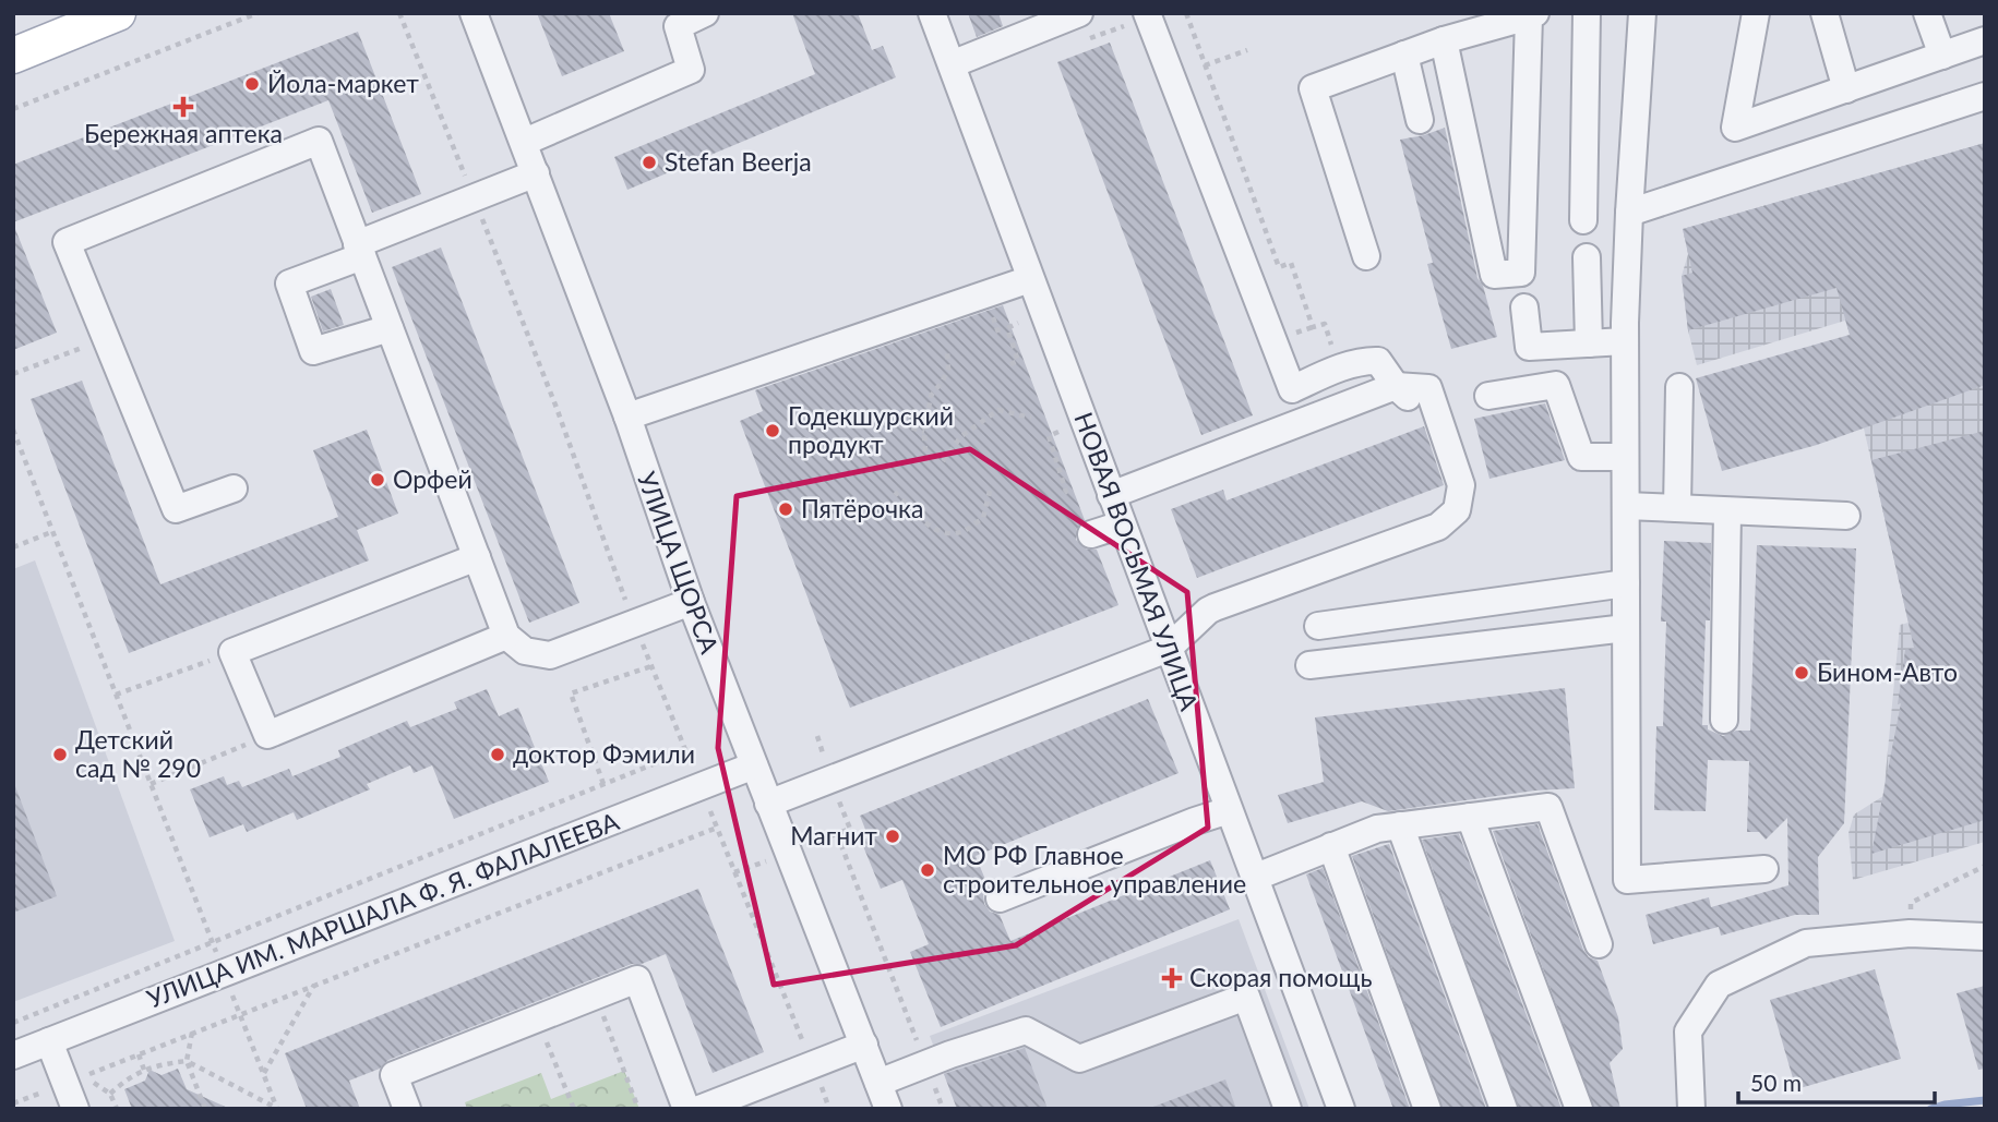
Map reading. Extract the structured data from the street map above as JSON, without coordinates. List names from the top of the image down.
{
  "streets": {
    "street": ["НОВАЯ ВОСЬМАЯ УЛИЦА", "УЛИЦА ЩОРСА", "УЛИЦА ИМ. МАРШАЛА Ф. Я. ФАЛАЛЕЕВА"]
  },
  "crossings": [
    ["УЛИЦА ЩОРСА", "УЛИЦА ИМ. МАРШАЛА Ф. Я. ФАЛАЛЕЕВА"]
  ],
  "places": {
    "other": [
      "Йола-маркет",
      "Stefan Beerja",
      "Годекшурский продукт",
      "Орфей",
      "Пятёрочка",
      "Бином-Авто",
      "Детский сад № 290",
      "доктор Фэмили",
      "Магнит",
      "МО РФ Главное строительное управление"
    ],
    "health": ["Бережная аптека", "Скорая помощь"]
  },
  "scale_bar": "50 m"
}
